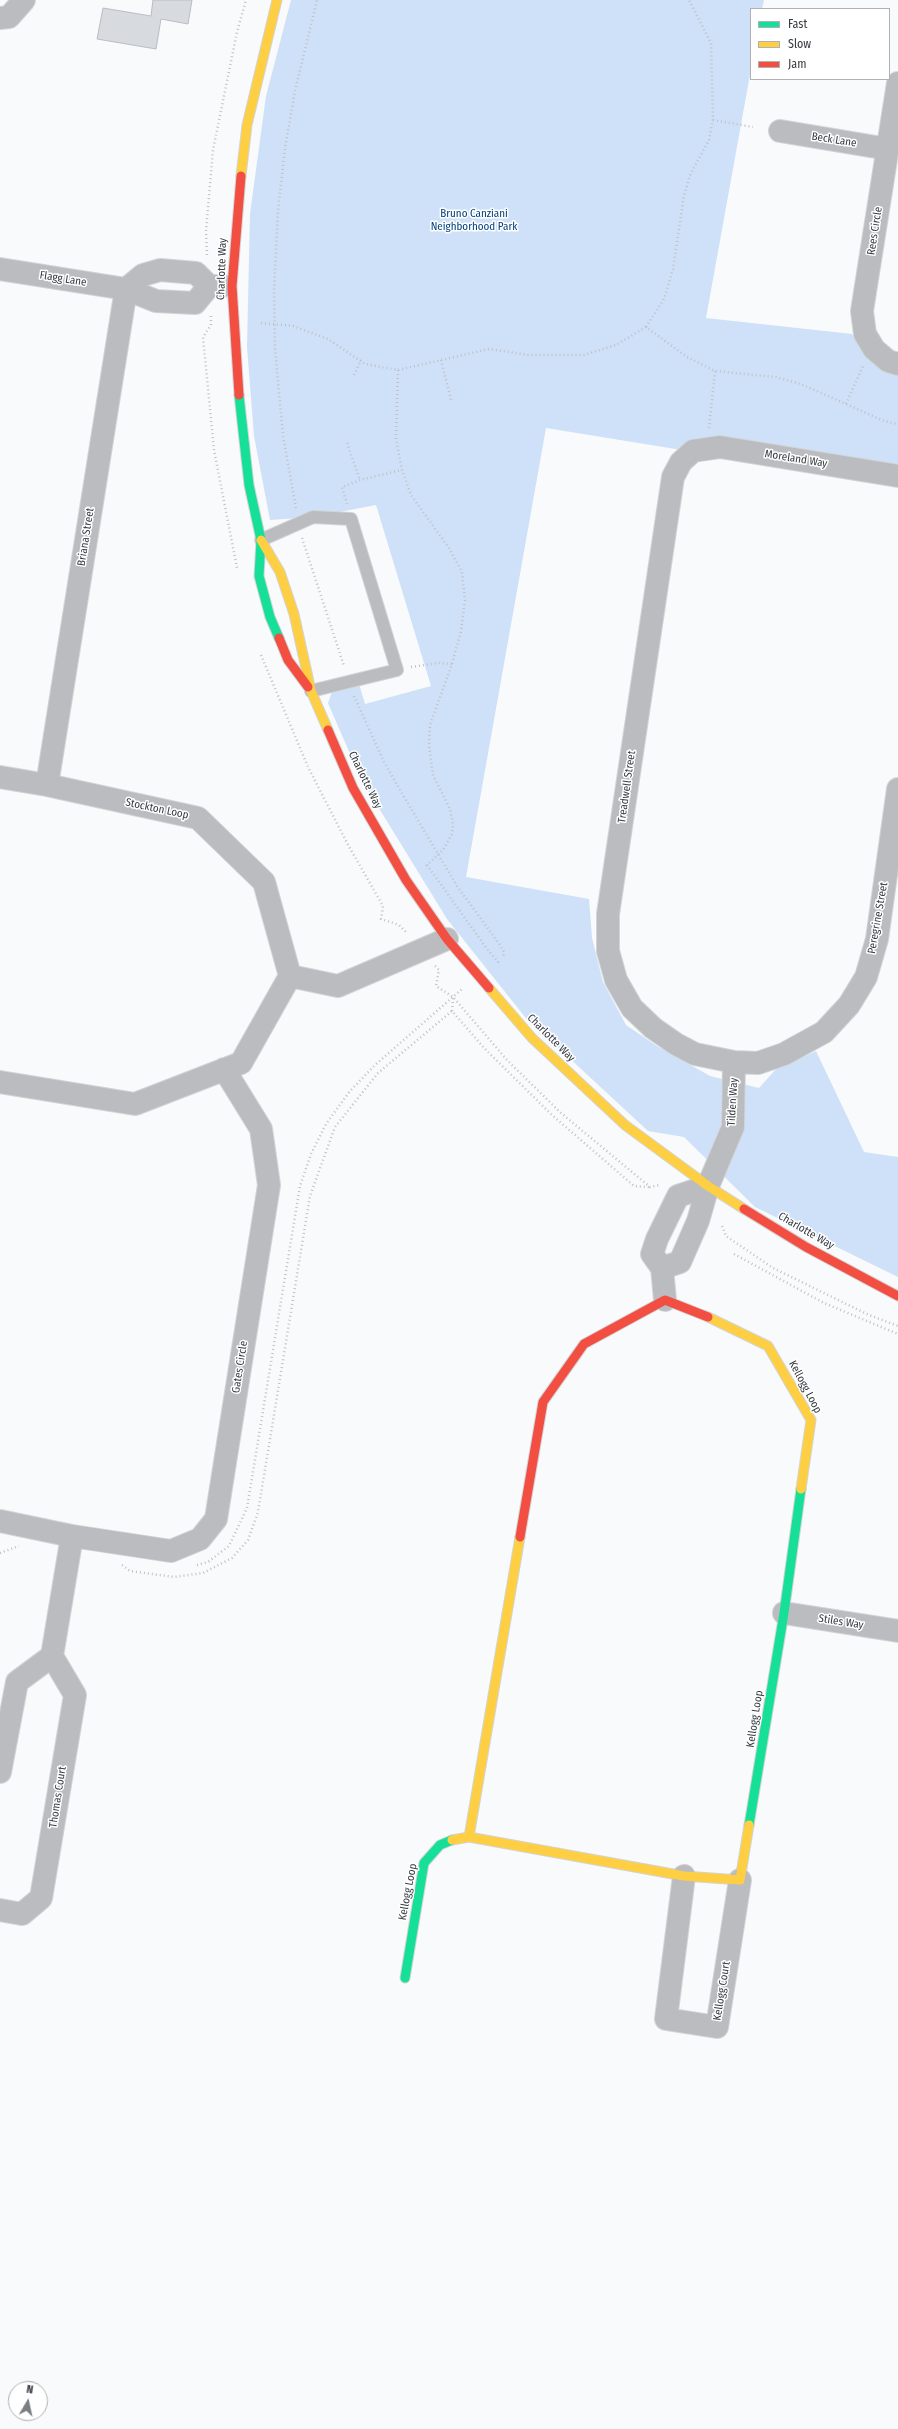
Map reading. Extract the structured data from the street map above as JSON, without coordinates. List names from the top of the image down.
{
  "streets": {
    "street": [
      "Beck Lane",
      "Rees Circle",
      "Charlotte Way",
      "Flagg Lane",
      "Moreland Way",
      "Briana Street",
      "Treadwell Street",
      "Stockton Loop",
      "Peregrine Street",
      "Tilden Way",
      "Gates Circle",
      "Kellogg Loop",
      "Stiles Way",
      "Thomas Court",
      "Kellogg Court"
    ]
  },
  "crossings": [
    ["Beck Lane", "Rees Circle"],
    ["Charlotte Way", "Tilden Way"],
    ["Flagg Lane", "Briana Street"],
    ["Moreland Way", "Treadwell Street"],
    ["Briana Street", "Stockton Loop"],
    ["Treadwell Street", "Peregrine Street"],
    ["Treadwell Street", "Tilden Way"],
    ["Peregrine Street", "Tilden Way"],
    ["Kellogg Loop", "Stiles Way"],
    ["Kellogg Loop", "Kellogg Court"]
  ],
  "parks": ["Bruno Canziani Neighborhood Park"],
  "legend": ["Fast", "Slow", "Jam"],
  "north": "top"
}
